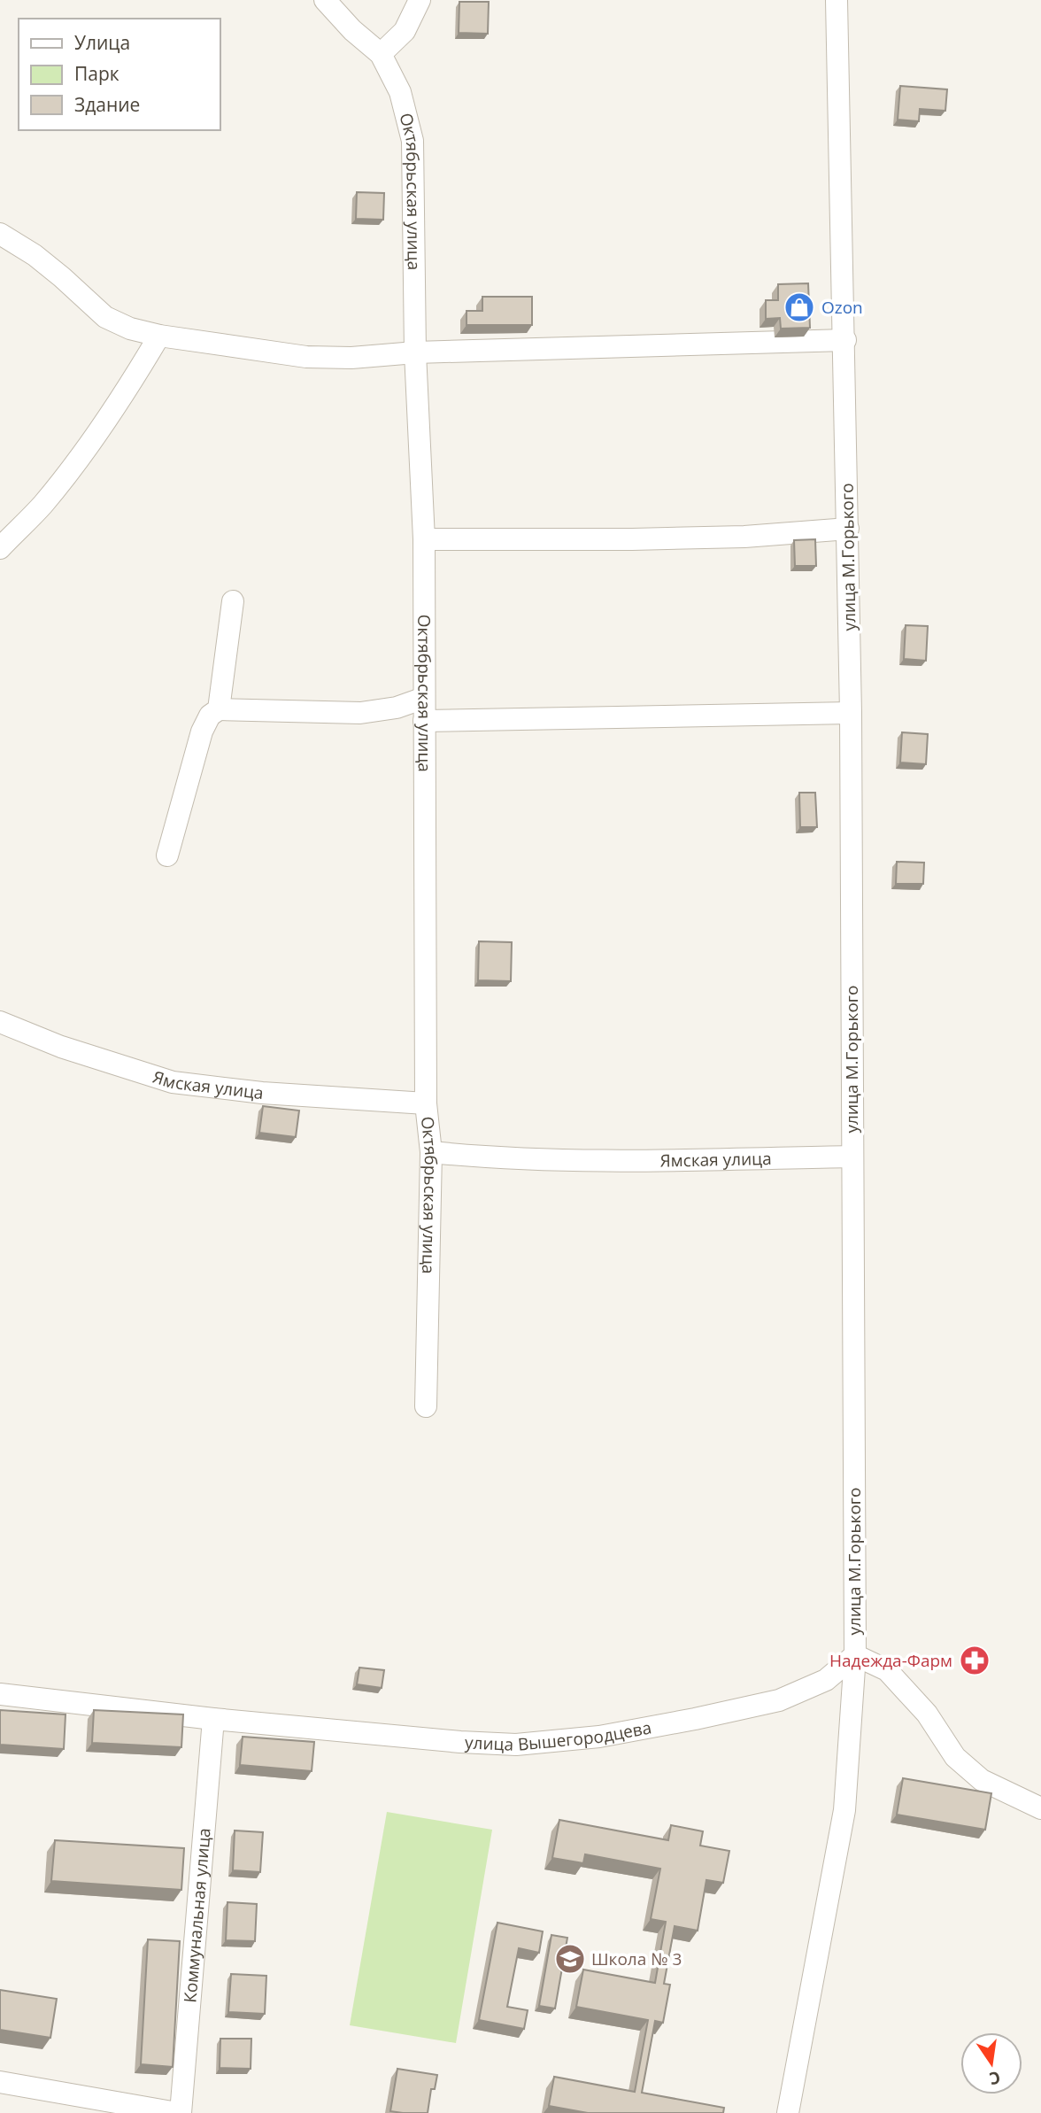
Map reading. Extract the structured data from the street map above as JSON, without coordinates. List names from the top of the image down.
{
  "streets": {
    "street": [
      "Октябрьская улица",
      "улица М.Горького",
      "Ямская улица",
      "улица Вышегородцева",
      "Коммунальная улица"
    ]
  },
  "crossings": [
    ["Октябрьская улица", "Ямская улица"],
    ["улица М.Горького", "Ямская улица"],
    ["улица М.Горького", "улица Вышегородцева"],
    ["улица Вышегородцева", "Коммунальная улица"]
  ],
  "places": {
    "shop": ["Ozon"],
    "pharmacy": ["Надежда-Фарм"],
    "school or university": ["Школа № 3"]
  },
  "legend": ["Улица", "Парк", "Здание"],
  "north": "bottom"
}
